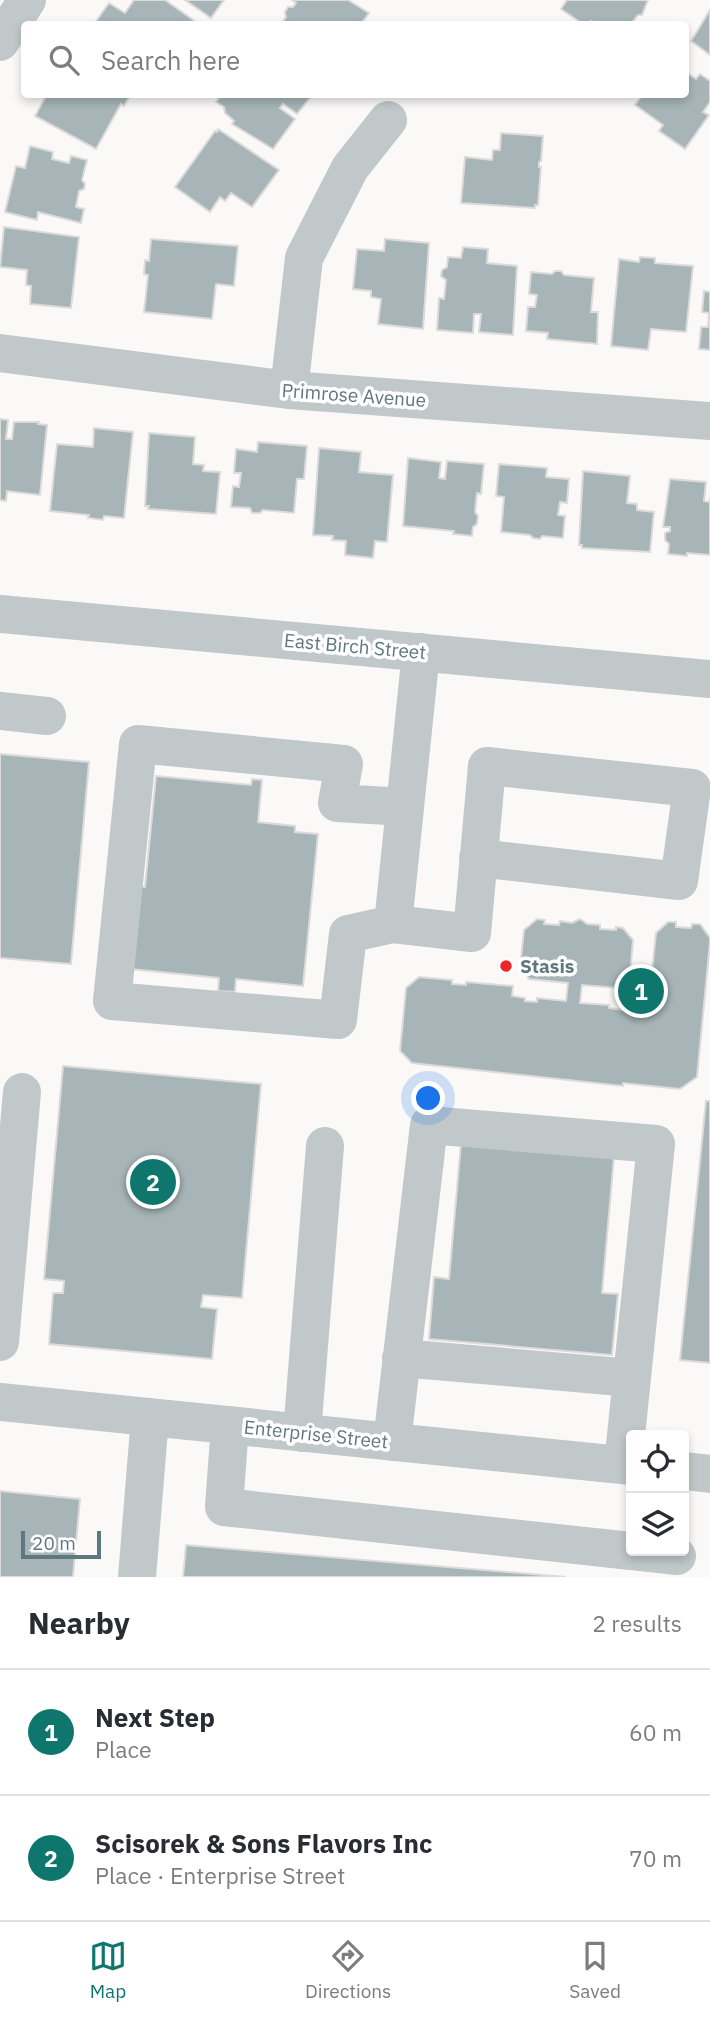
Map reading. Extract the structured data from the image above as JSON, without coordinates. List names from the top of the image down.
{
  "streets": {
    "street": ["Primrose Avenue", "East Birch Street", "Enterprise Street"]
  },
  "places": ["Stasis"],
  "scale_bar": "20 m",
  "page": {
    "search": "Search here",
    "pins": ["1", "2"],
    "scale": "20 m",
    "heading": ["Nearby", "2 results"],
    "list": [
      {
        "mark": "1",
        "name": "Next Step",
        "note": "Place",
        "value": "60 m"
      },
      {
        "mark": "2",
        "name": "Scisorek & Sons Flavors Inc",
        "note": "Place · Enterprise Street",
        "value": "70 m"
      }
    ],
    "nav": ["Map", "Directions", "Saved"]
  }
}
